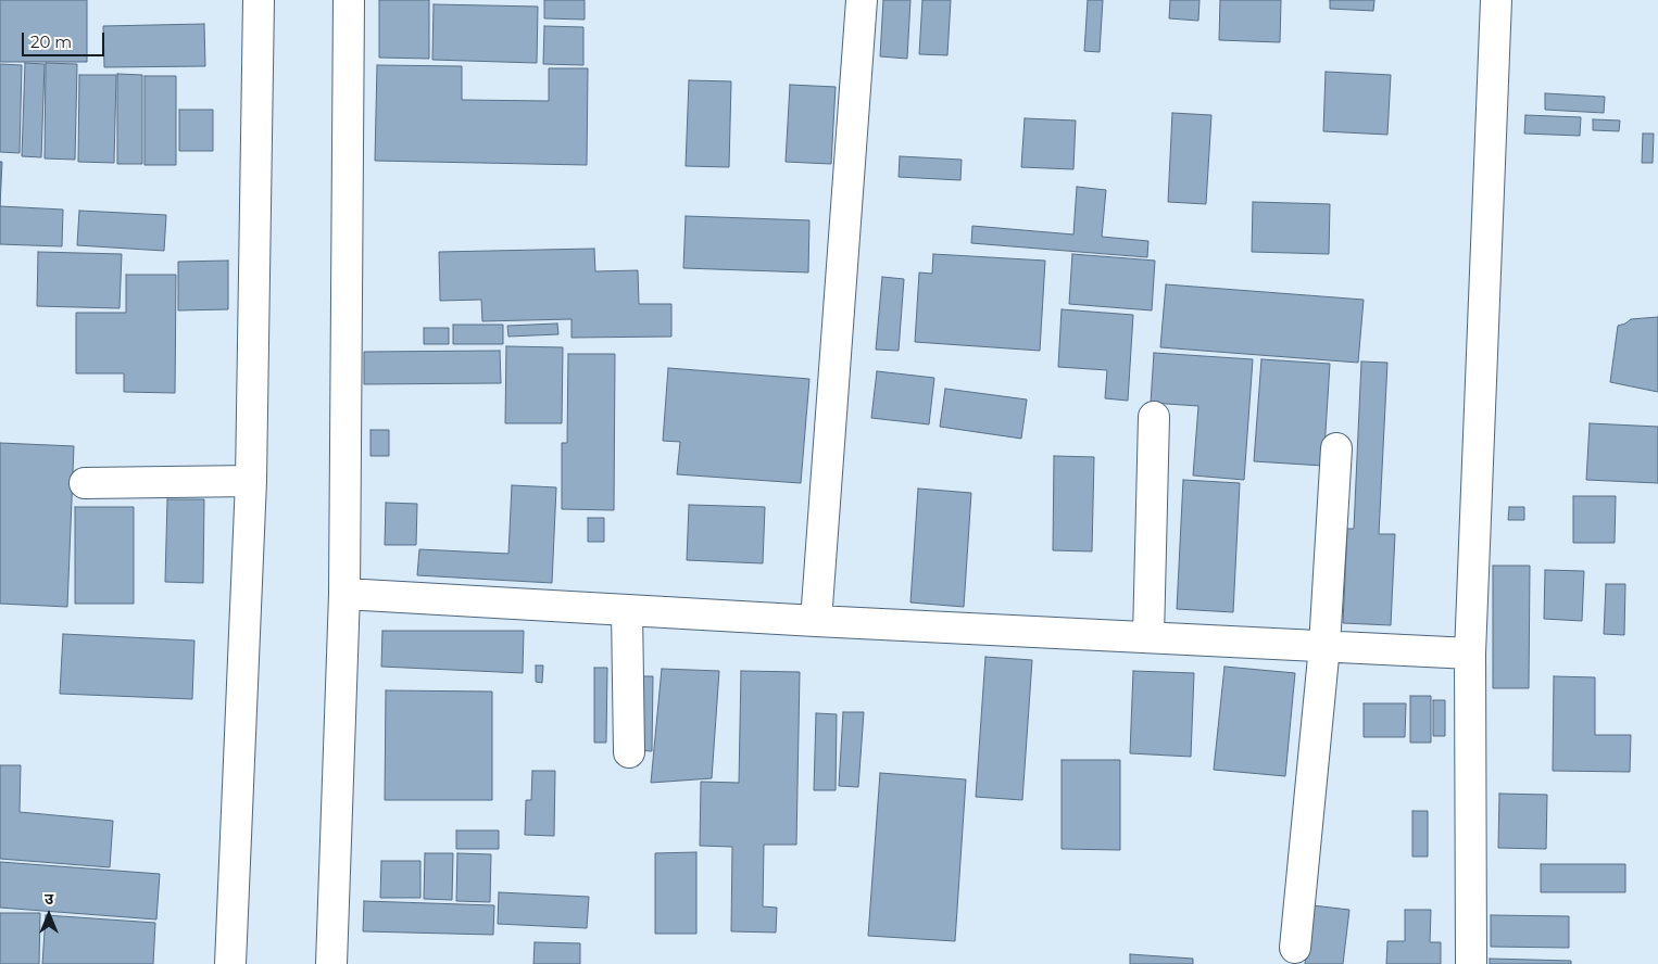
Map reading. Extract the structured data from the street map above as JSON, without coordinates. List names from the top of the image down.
{
  "scale_bar": "20 m",
  "north": "top"
}
